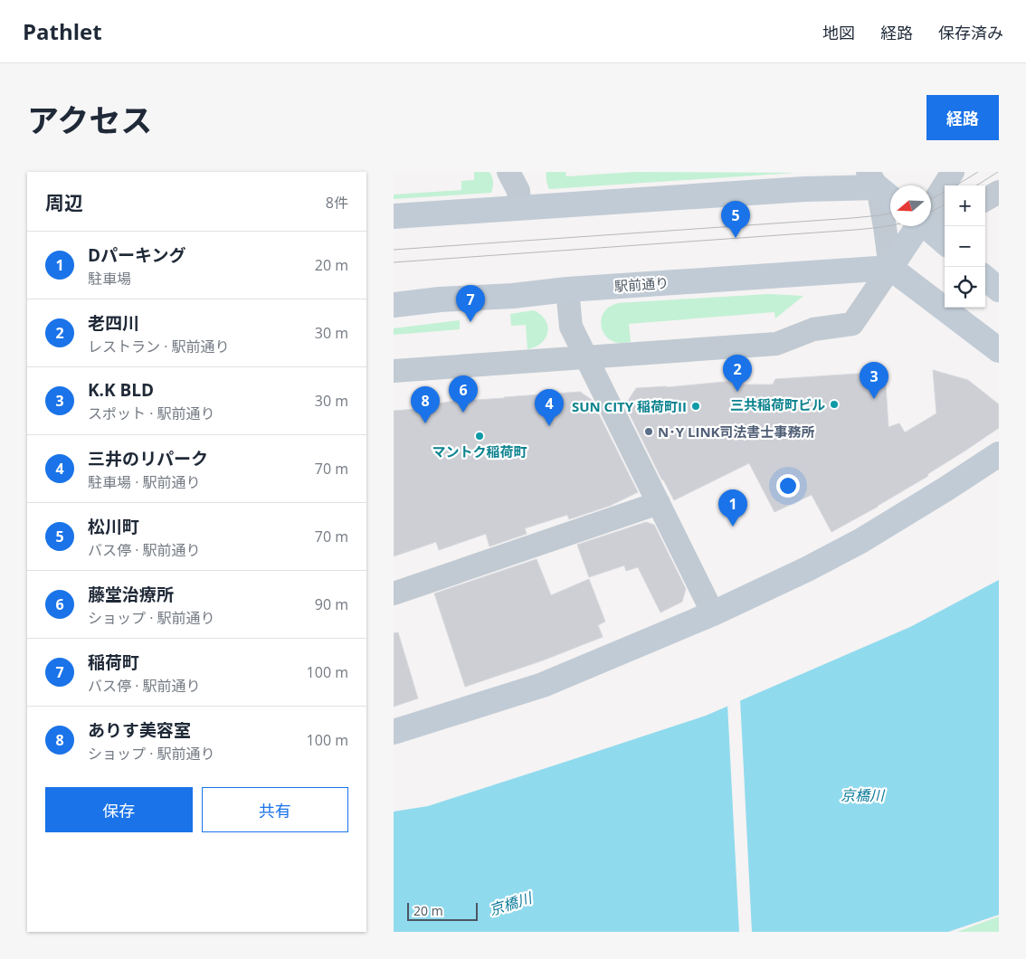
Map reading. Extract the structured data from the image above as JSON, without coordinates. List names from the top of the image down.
{
  "streets": {
    "street": ["駅前通り"]
  },
  "water": ["京橋川"],
  "places": [
    "三共稲荷町ビル",
    "SUN CITY 稲荷町II",
    "N･Y LINK司法書士事務所",
    "マントク稲荷町"
  ],
  "scale_bar": "20 m",
  "north": "left",
  "page": {
    "header": "Pathlet",
    "nav": ["地図", "経路", "保存済み"],
    "title": "アクセス",
    "buttons": [
      "経路",
      ["保存", "共有"]
    ],
    "heading": ["周辺", "8件"],
    "map_buttons": ["+", "−"],
    "pins": [
      "5",
      "7",
      "2",
      "3",
      "6",
      "8",
      "4",
      "1"
    ],
    "list": [
      {
        "mark": "1",
        "name": "Dパーキング",
        "note": "駐車場",
        "value": "20 m"
      },
      {
        "mark": "2",
        "name": "老四川",
        "note": "レストラン · 駅前通り",
        "value": "30 m"
      },
      {
        "mark": "3",
        "name": "K.K BLD",
        "note": "スポット · 駅前通り",
        "value": "30 m"
      },
      {
        "mark": "4",
        "name": "三井のリパーク",
        "note": "駐車場 · 駅前通り",
        "value": "70 m"
      },
      {
        "mark": "5",
        "name": "松川町",
        "note": "バス停 · 駅前通り",
        "value": "70 m"
      },
      {
        "mark": "6",
        "name": "藤堂治療所",
        "note": "ショップ · 駅前通り",
        "value": "90 m"
      },
      {
        "mark": "7",
        "name": "稲荷町",
        "note": "バス停 · 駅前通り",
        "value": "100 m"
      },
      {
        "mark": "8",
        "name": "ありす美容室",
        "note": "ショップ · 駅前通り",
        "value": "100 m"
      }
    ],
    "scale": "20 m"
  }
}
